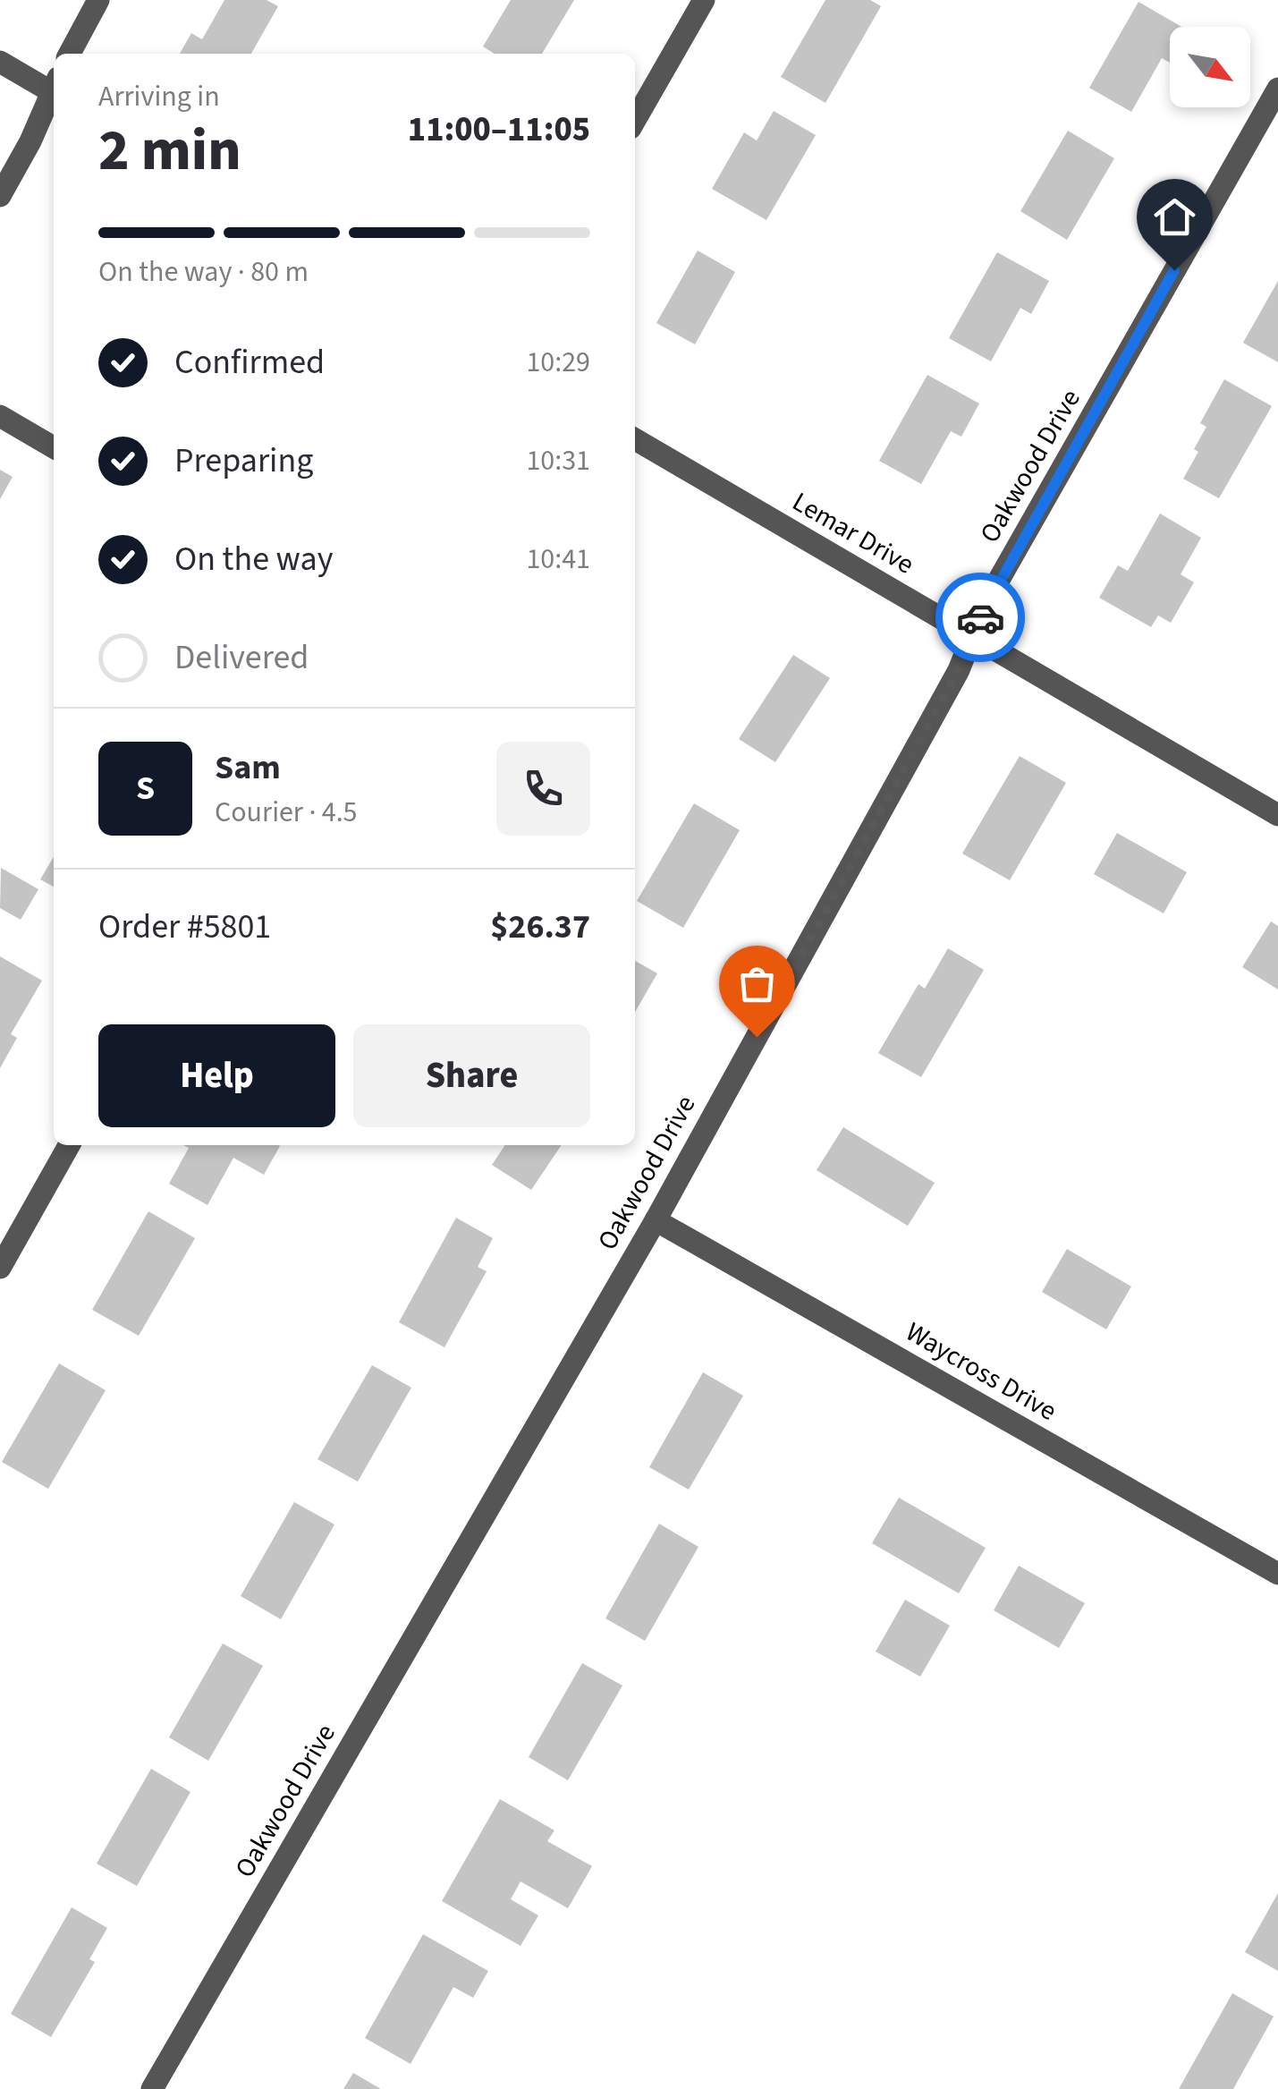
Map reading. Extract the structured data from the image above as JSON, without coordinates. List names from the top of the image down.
{
  "streets": {
    "street": ["Oakwood Drive", "Lemar Drive", "Waycross Drive"]
  },
  "crossings": [
    ["Oakwood Drive", "Lemar Drive"],
    ["Oakwood Drive", "Waycross Drive"]
  ],
  "north": "bottom right",
  "page": {
    "heading": ["2 min", "Arriving in", "11:00–11:05"],
    "panel": [
      "Sam",
      "Courier · 4.5",
      "Order #5801",
      "$26.37"
    ],
    "bar": "On the way · 80 m",
    "list": [
      ["Confirmed", "10:29"],
      ["Preparing", "10:31"],
      ["On the way", "10:41"],
      "Delivered"
    ],
    "round": "S",
    "buttons": ["Help", "Share"]
  }
}
